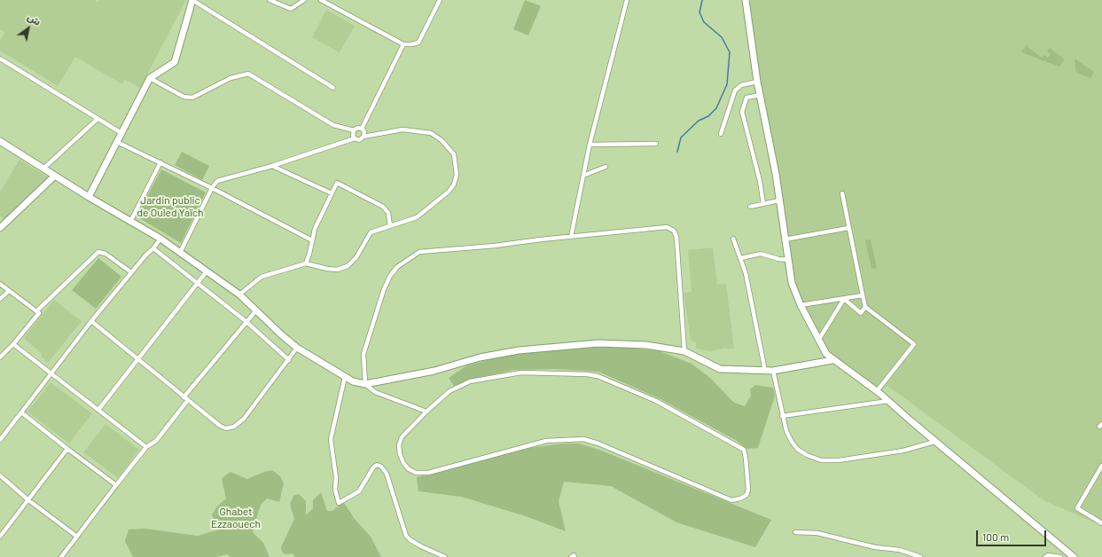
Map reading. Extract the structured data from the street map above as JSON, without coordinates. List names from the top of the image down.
{
  "parks": ["Jardin public de Ouled Yaïch", "Ghabet Ezzaouech"],
  "scale_bar": "100 m",
  "north": "top right"
}
